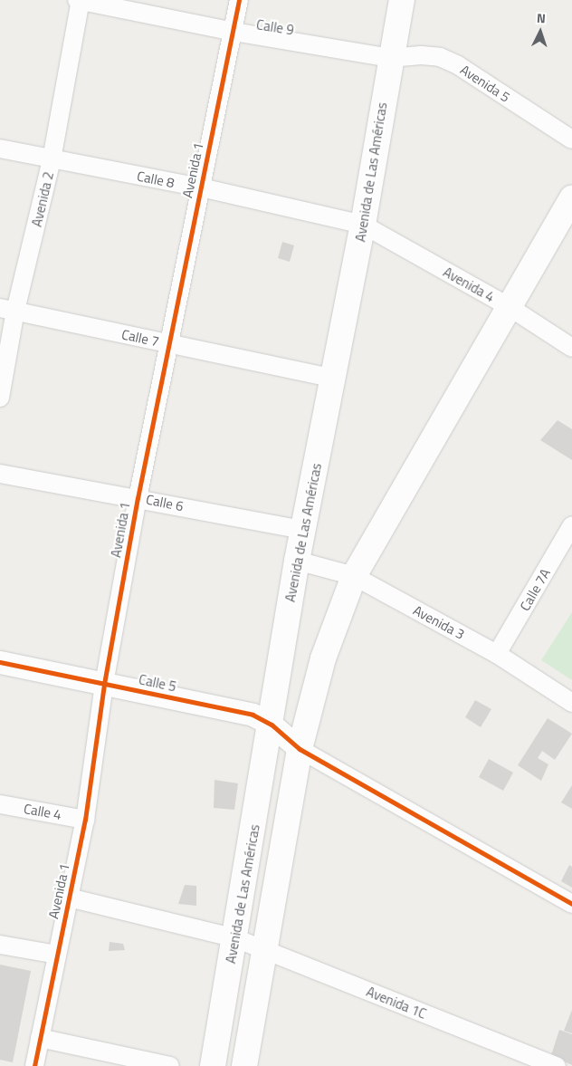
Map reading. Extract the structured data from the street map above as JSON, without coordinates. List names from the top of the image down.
{
  "streets": {
    "main road": ["Avenida de Las Américas"],
    "street": [
      "Calle 9",
      "Avenida 5",
      "Avenida 1",
      "Calle 8",
      "Avenida 2",
      "Avenida 4",
      "Calle 7",
      "Calle 6",
      "Calle 7A",
      "Avenida 3",
      "Calle 5",
      "Calle 4",
      "Avenida 1C"
    ]
  },
  "crossings": [
    ["Calle 9", "Avenida 5"],
    ["Calle 9", "Avenida 1"],
    ["Calle 9", "Avenida de Las Américas"],
    ["Calle 9", "Avenida 2"],
    ["Avenida 5", "Avenida de Las Américas"],
    ["Avenida 1", "Calle 8"],
    ["Avenida 1", "Calle 7"],
    ["Avenida 1", "Calle 6"],
    ["Avenida 1", "Calle 5"],
    ["Avenida 1", "Calle 4"],
    ["Avenida 1", "Avenida 1C"],
    ["Avenida de Las Américas", "Calle 8"],
    ["Avenida de Las Américas", "Avenida 4"],
    ["Avenida de Las Américas", "Calle 7"],
    ["Avenida de Las Américas", "Calle 6"],
    ["Avenida de Las Américas", "Avenida 3"],
    ["Avenida de Las Américas", "Calle 5"],
    ["Avenida de Las Américas", "Avenida 1C"],
    ["Calle 8", "Avenida 2"],
    ["Calle 8", "Avenida 4"],
    ["Avenida 2", "Calle 7"],
    ["Calle 7A", "Avenida 3"]
  ],
  "north": "top"
}
